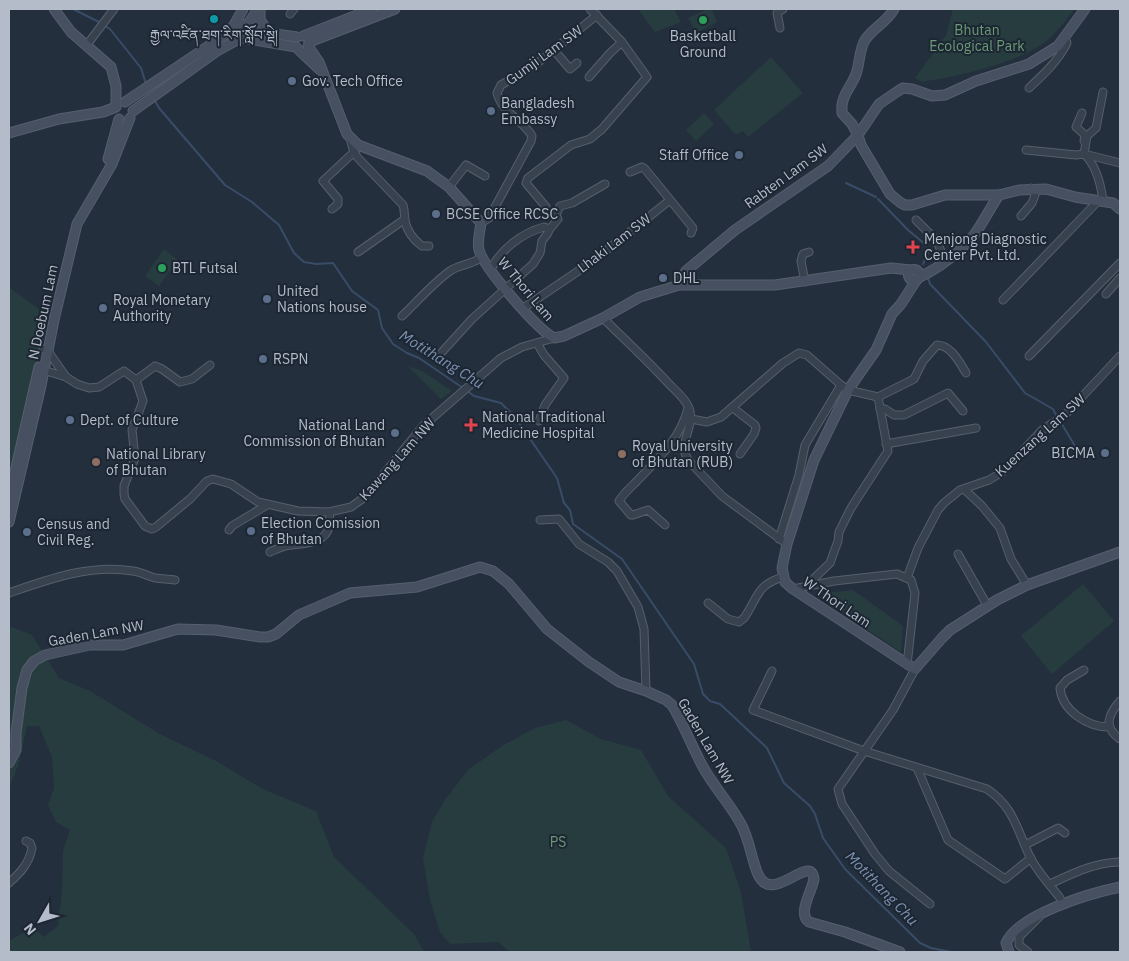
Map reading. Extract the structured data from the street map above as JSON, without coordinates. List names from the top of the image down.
{
  "streets": {
    "main road": [
      "Rabten Lam SW",
      "W Thori Lam",
      "N Doebum Lam",
      "Gaden Lam NW"
    ],
    "street": [
      "Gumji Lam SW",
      "Lhaki Lam SW",
      "Kuenzang Lam SW",
      "Kawang Lam NW"
    ]
  },
  "crossings": [
    ["Gumji Lam SW", "W Thori Lam"],
    ["Rabten Lam SW", "W Thori Lam"],
    ["Lhaki Lam SW", "W Thori Lam"],
    ["W Thori Lam", "Kawang Lam NW"]
  ],
  "water": ["Motithang Chu"],
  "parks": ["Bhutan Ecological Park", "PS"],
  "places": {
    "other": [
      "རྒྱལ་འཛིན་ཐག་རིག་སློབ་སྡེ།",
      "Basketball Ground",
      "Gov. Tech Office",
      "Bangladesh Embassy",
      "Staff Office",
      "BCSE Office RCSC",
      "BTL Futsal",
      "DHL",
      "United Nations house",
      "Royal Monetary Authority",
      "RSPN",
      "Dept. of Culture",
      "National Land Commission of Bhutan",
      "BICMA",
      "Royal University of Bhutan (RUB)",
      "National Library of Bhutan",
      "Election Comission of Bhutan",
      "Census and Civil Reg."
    ],
    "health": ["Menjong Diagnostic Center Pvt. Ltd.", "National Traditional Medicine Hospital"]
  },
  "north": "bottom left"
}
